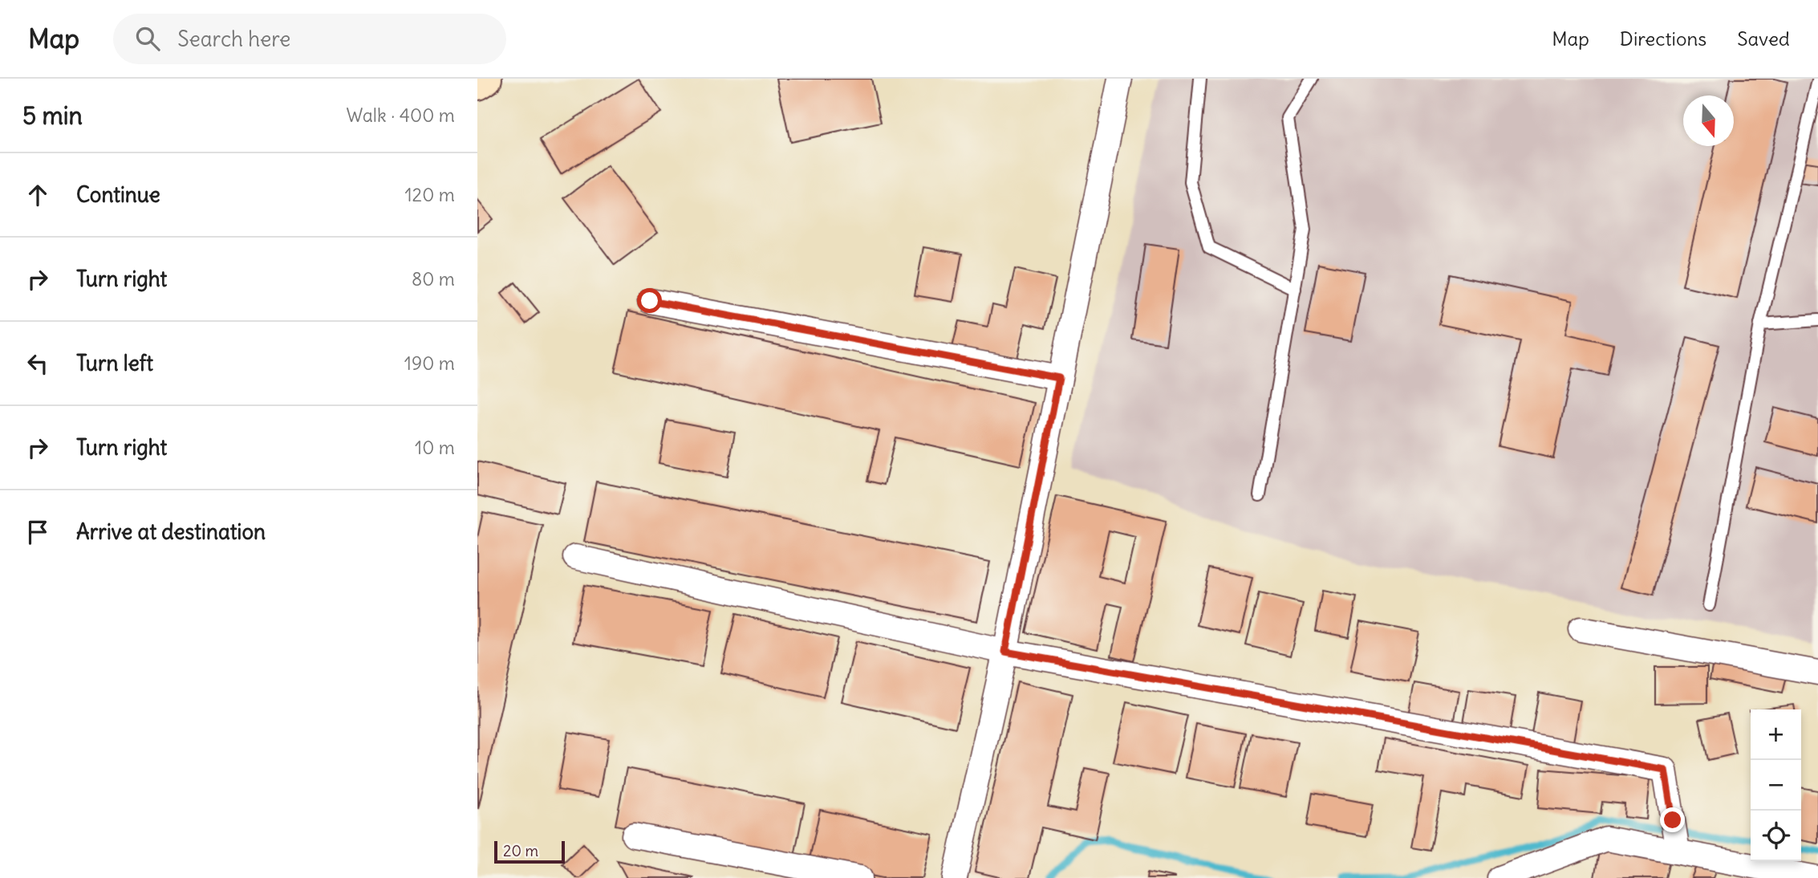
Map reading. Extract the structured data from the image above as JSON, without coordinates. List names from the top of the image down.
{
  "scale_bar": "20 m",
  "north": "bottom",
  "page": {
    "header": "Map",
    "search": "Search here",
    "nav": ["Map", "Directions", "Saved"],
    "heading": ["5 min", "Walk · 400 m"],
    "list": [
      ["Continue", "120 m"],
      ["Turn right", "80 m"],
      ["Turn left", "190 m"],
      ["Turn right", "10 m"],
      "Arrive at destination"
    ],
    "map_buttons": ["+", "−"],
    "scale": "20 m"
  }
}
